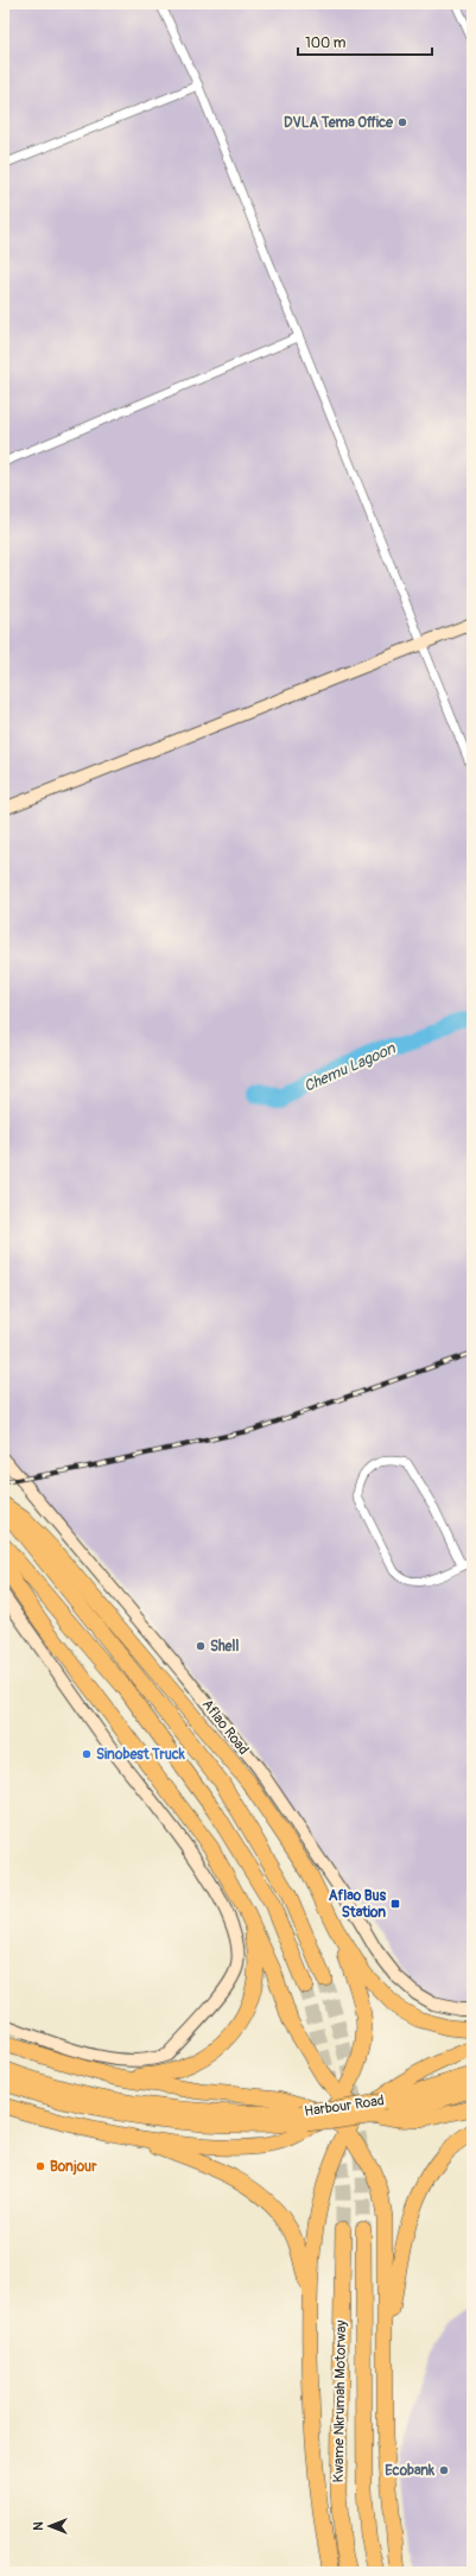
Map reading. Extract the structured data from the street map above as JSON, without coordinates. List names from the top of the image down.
{
  "streets": {
    "highway": ["Harbour Road", "Kwame Nkrumah Motorway"],
    "street": ["Aflao Road"]
  },
  "water": ["Chemu Lagoon"],
  "places": {
    "other": [
      "DVLA Tema Office",
      "Shell",
      "Sinobest Truck",
      "Bonjour",
      "Ecobank"
    ],
    "transit": ["Aflao Bus Station"]
  },
  "scale_bar": "100 m",
  "north": "left"
}
